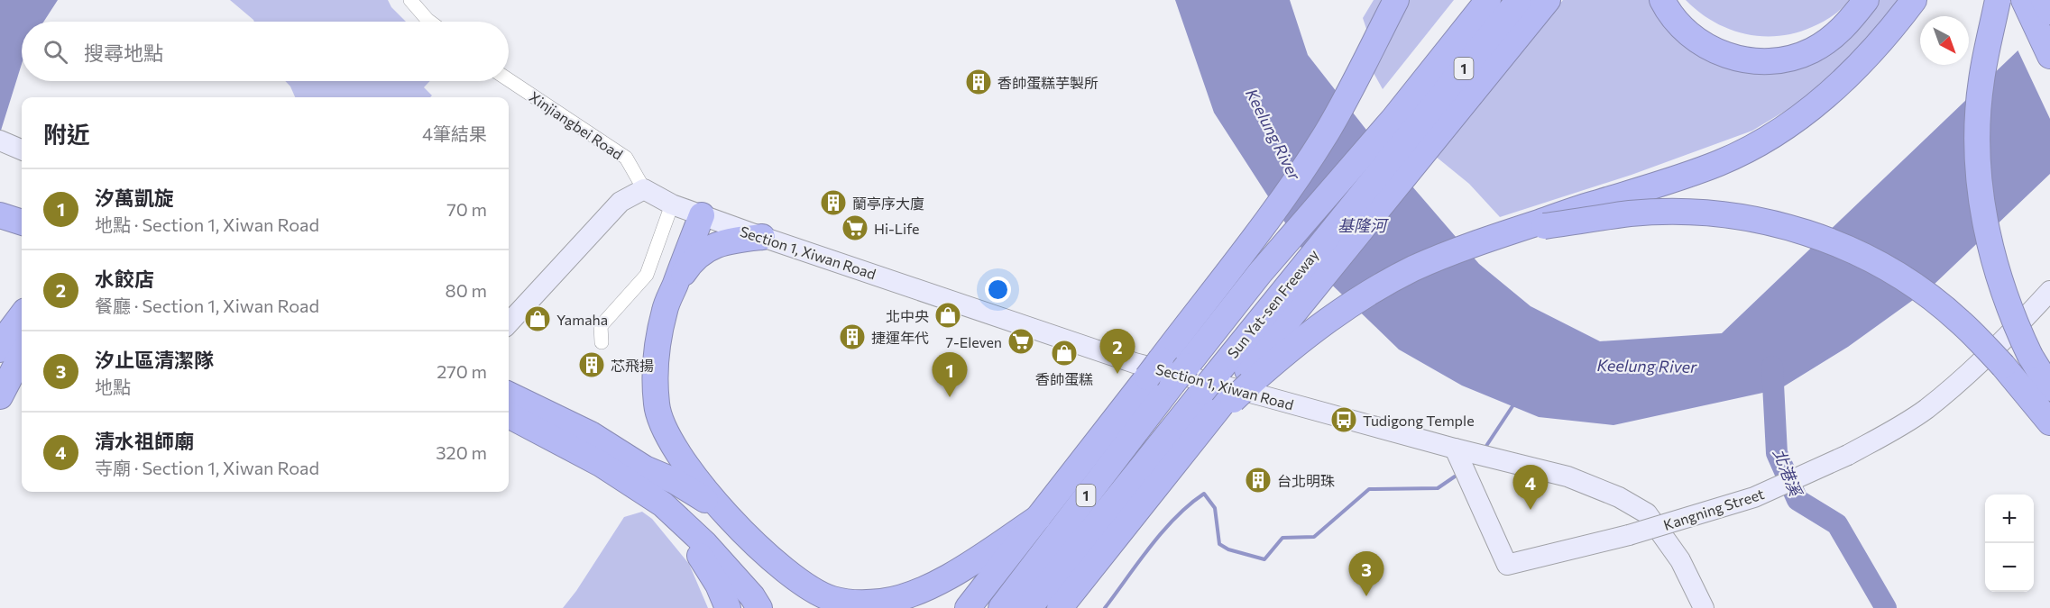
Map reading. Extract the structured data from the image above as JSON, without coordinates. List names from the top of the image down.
{
  "streets": {
    "highway": ["1", "Sun Yat-sen Freeway"],
    "street": ["Xinjiangbei Road", "Section 1, Xiwan Road", "Kangning Street"]
  },
  "crossings": [
    ["1", "Sun Yat-sen Freeway"],
    ["Xinjiangbei Road", "Section 1, Xiwan Road"],
    ["Section 1, Xiwan Road", "Kangning Street"]
  ],
  "water": ["Keelung River", "基隆河", "北港溪"],
  "places": {
    "building": [
      "香帥蛋糕芋製所",
      "蘭亭序大廈",
      "捷運年代",
      "芯飛揚",
      "台北明珠"
    ],
    "supermarket": ["Hi-Life", "7-Eleven"],
    "shop": ["北中央", "Yamaha", "香帥蛋糕"],
    "bus stop": ["Tudigong Temple"]
  },
  "north": "bottom right",
  "page": {
    "search": "搜尋地點",
    "heading": ["附近", "4筆結果"],
    "list": [
      {
        "mark": "1",
        "name": "汐萬凱旋",
        "note": "地點 · Section 1, Xiwan Road",
        "value": "70 m"
      },
      {
        "mark": "2",
        "name": "水餃店",
        "note": "餐廳 · Section 1, Xiwan Road",
        "value": "80 m"
      },
      {
        "mark": "3",
        "name": "汐止區清潔隊",
        "note": "地點",
        "value": "270 m"
      },
      {
        "mark": "4",
        "name": "清水祖師廟",
        "note": "寺廟 · Section 1, Xiwan Road",
        "value": "320 m"
      }
    ],
    "pins": [
      "2",
      "1",
      "4",
      "3"
    ],
    "map_buttons": ["+", "−"]
  }
}
